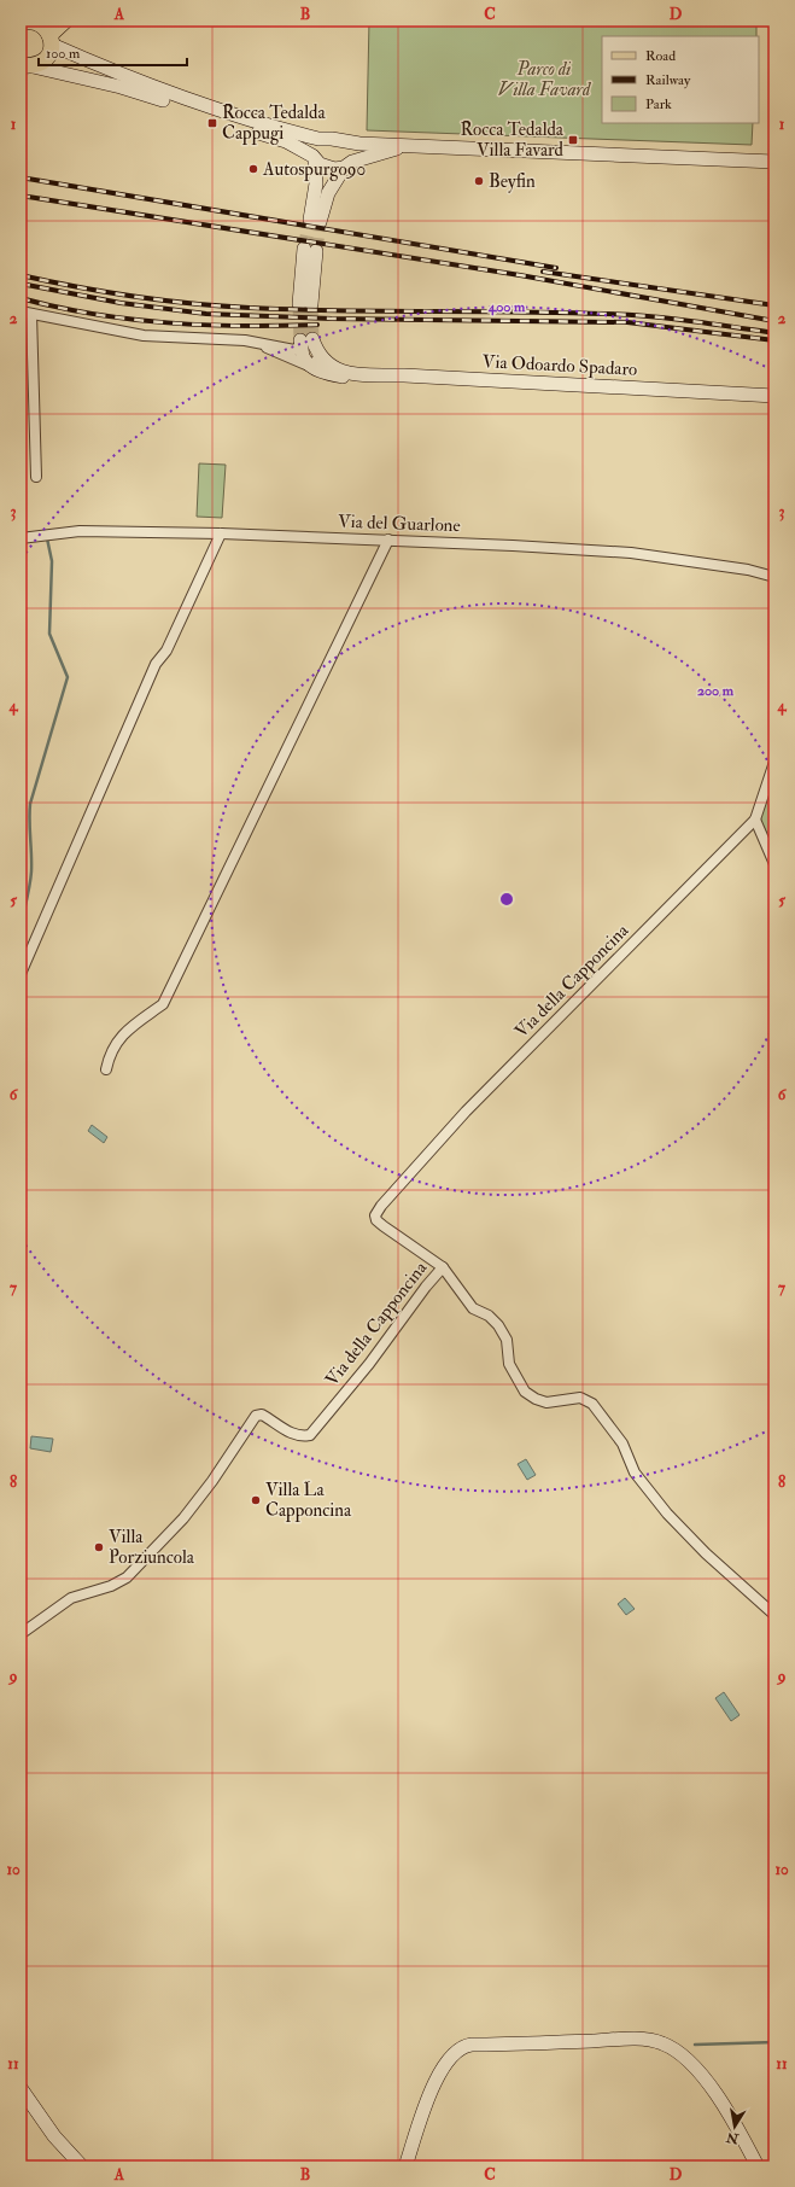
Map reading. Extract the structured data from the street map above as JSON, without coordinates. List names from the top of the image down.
{
  "streets": {
    "street": ["Via Odoardo Spadaro", "Via del Guarlone", "Via della Capponcina"]
  },
  "parks": ["Parco di Villa Favard"],
  "places": {
    "transit": ["Rocca Tedalda Cappugi", "Rocca Tedalda Villa Favard"],
    "other": [
      "Autospurgo90",
      "Beyfin",
      "Villa La Capponcina",
      "Villa Porziuncola"
    ]
  },
  "legend": ["Road", "Railway", "Park"],
  "scale_bar": "100 m",
  "north": "bottom",
  "grid": {
    "columns": [
      "A",
      "B",
      "C",
      "D"
    ],
    "rows": [
      "1",
      "2",
      "3",
      "4",
      "5",
      "6",
      "7",
      "8",
      "9",
      "10",
      "11"
    ]
  },
  "rings": ["400 m", "200 m"]
}
